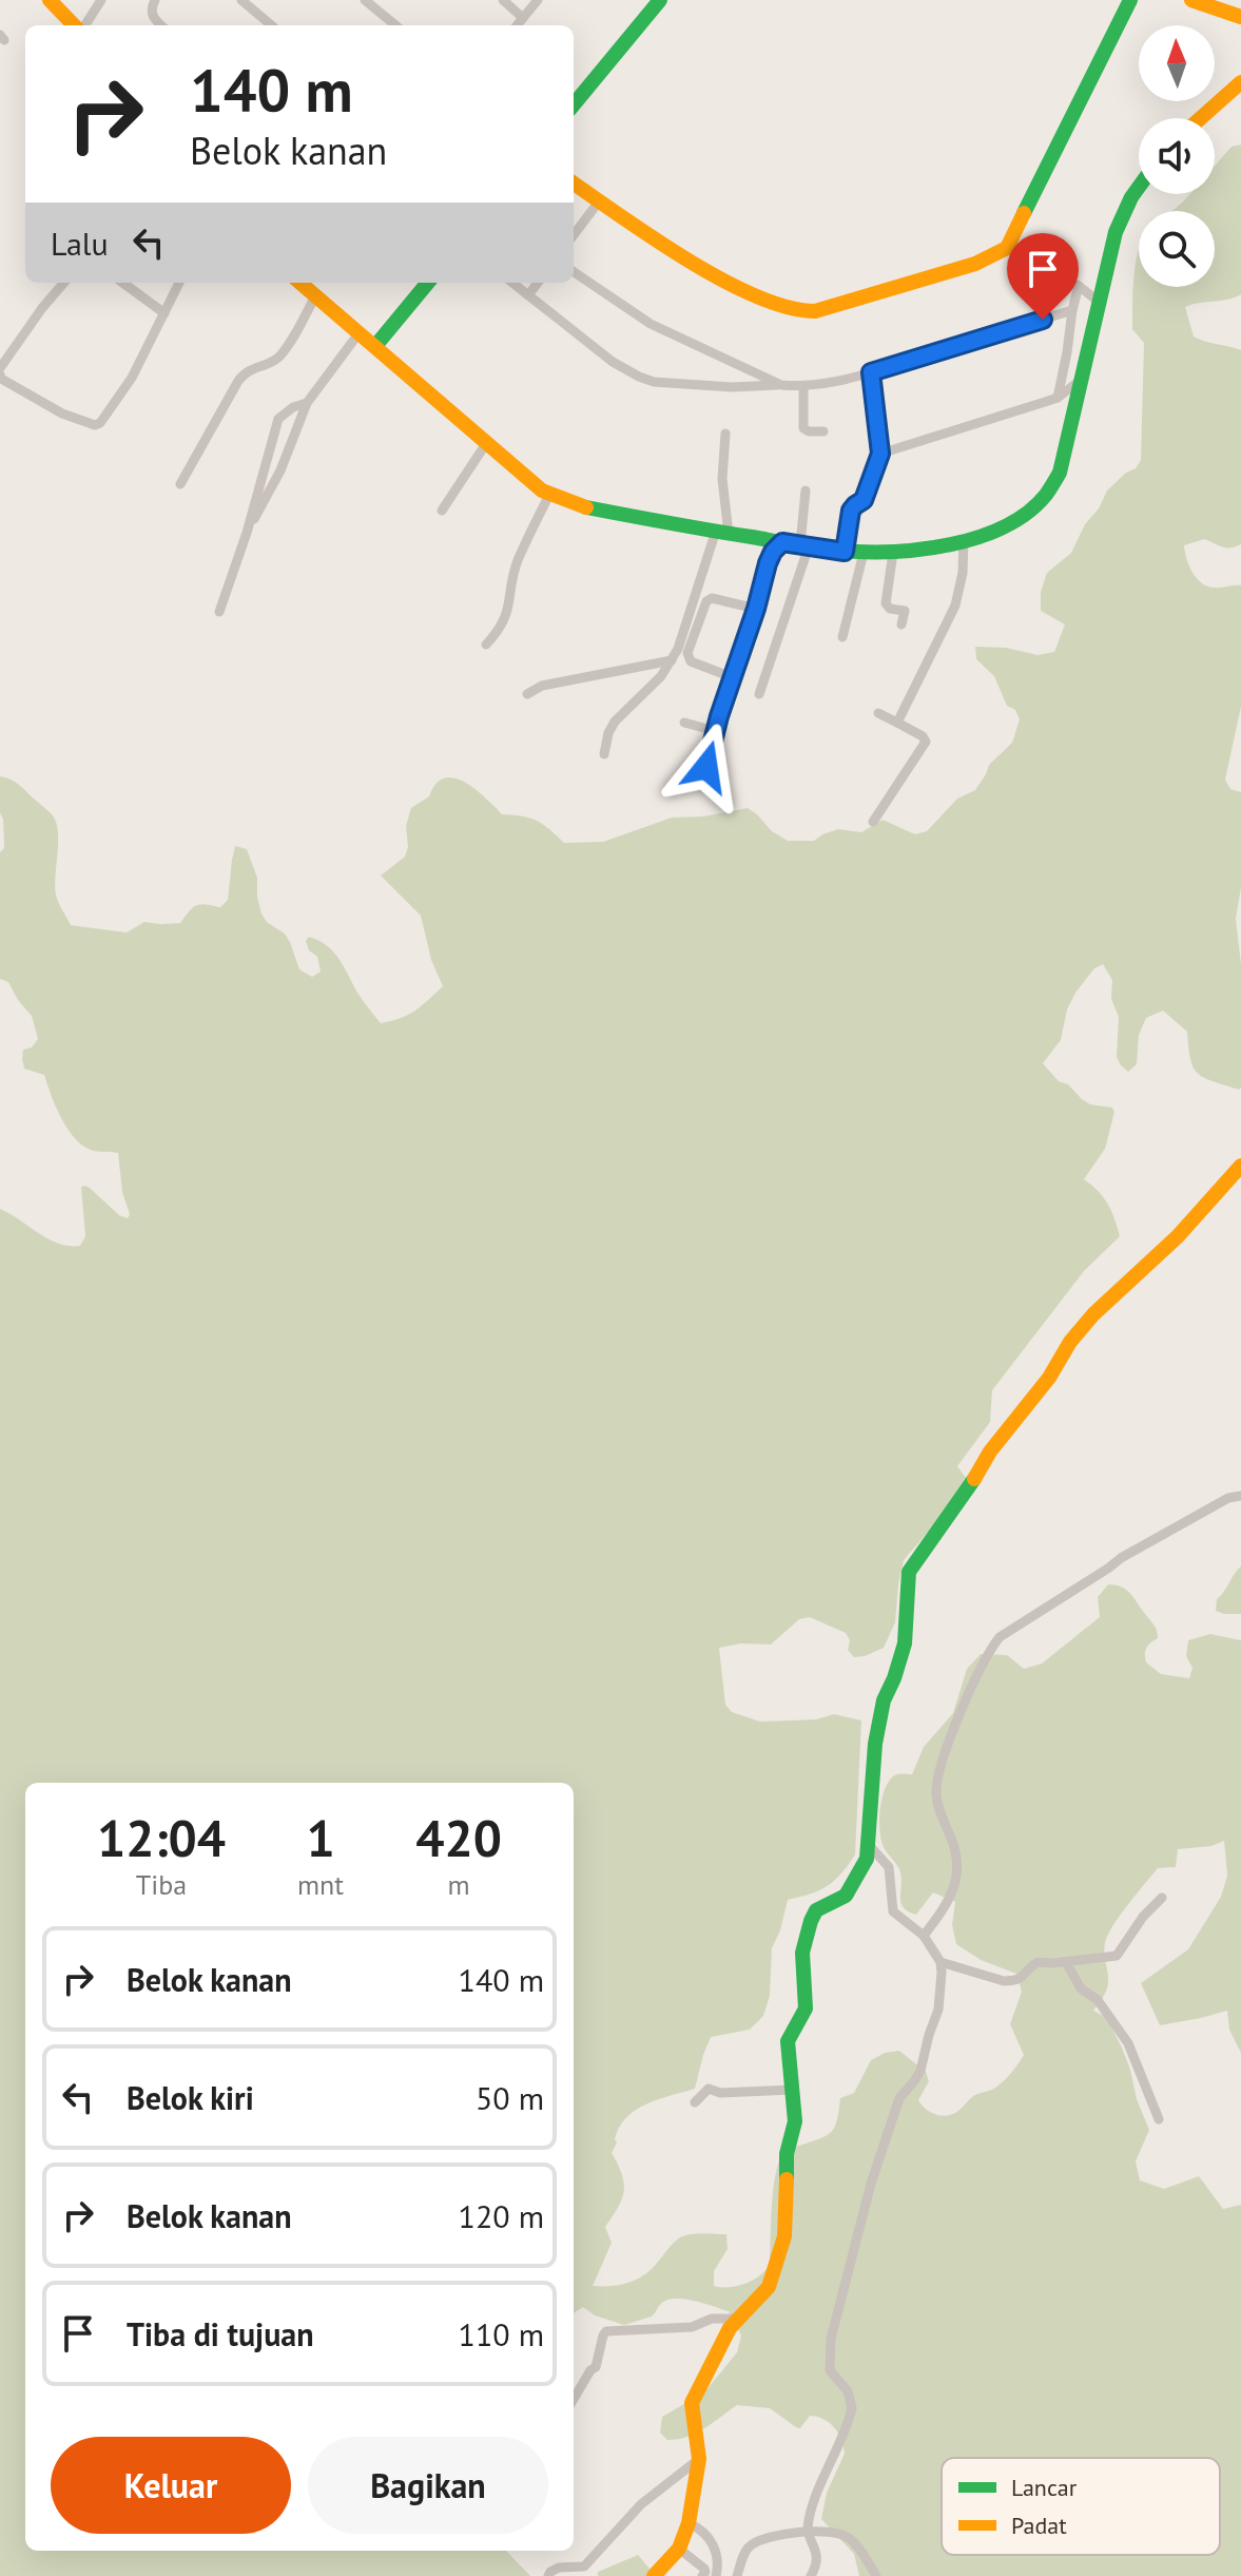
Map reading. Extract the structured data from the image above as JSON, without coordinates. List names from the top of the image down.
{
  "legend": ["Lancar", "Padat"],
  "north": "top",
  "page": {
    "turn": ["140 m", "Belok kanan"],
    "then": "Lalu",
    "eta": [
      "12:04",
      "Tiba",
      "1",
      "mnt",
      "420",
      "m"
    ],
    "list": [
      {
        "name": "Belok kanan",
        "value": "140 m"
      },
      {
        "name": "Belok kiri",
        "value": "50 m"
      },
      {
        "name": "Belok kanan",
        "value": "120 m"
      },
      {
        "name": "Tiba di tujuan",
        "value": "110 m"
      }
    ],
    "buttons": ["Keluar", "Bagikan"]
  }
}
